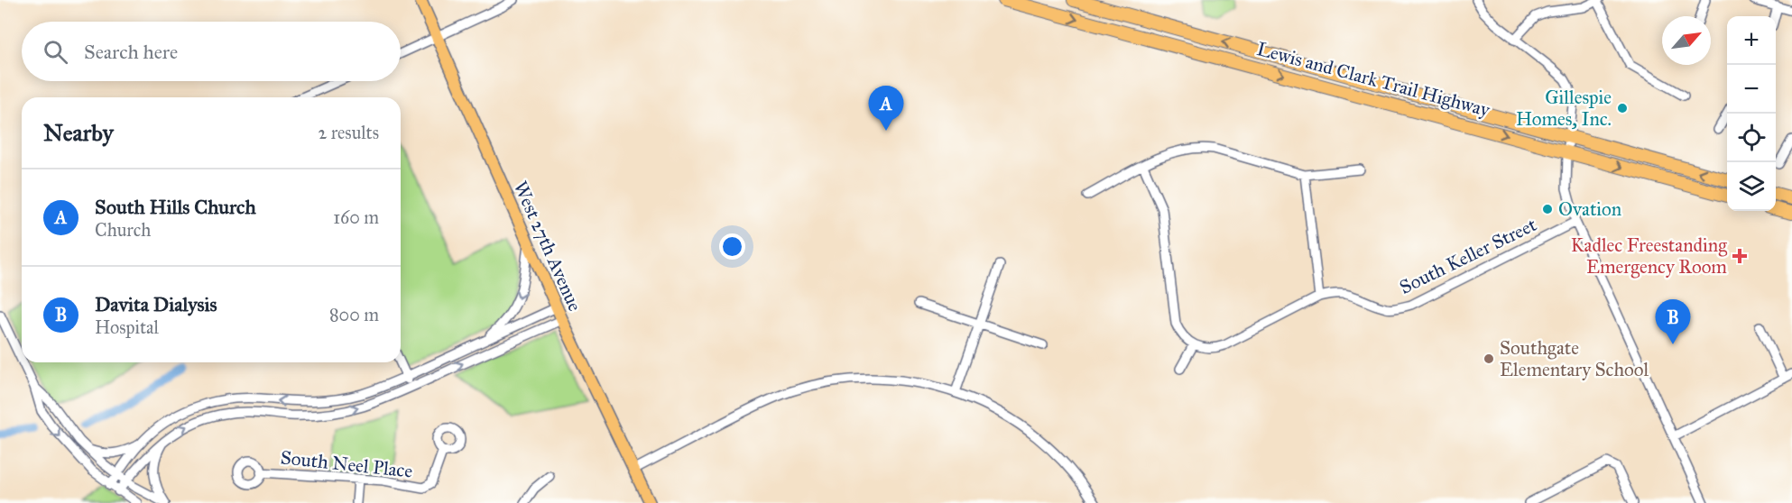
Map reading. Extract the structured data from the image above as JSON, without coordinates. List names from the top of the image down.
{
  "streets": {
    "highway": ["Lewis and Clark Trail Highway"],
    "main road": ["West 27th Avenue"],
    "street": ["South Keller Street", "South Neel Place"]
  },
  "places": {
    "other": ["Gillespie Homes, Inc.", "Ovation", "Southgate Elementary School"],
    "health": ["Kadlec Freestanding Emergency Room"]
  },
  "north": "top right",
  "page": {
    "map_buttons": ["+", "−"],
    "search": "Search here",
    "pins": ["A", "B"],
    "heading": ["Nearby", "2 results"],
    "list": [
      {
        "mark": "A",
        "name": "South Hills Church",
        "note": "Church",
        "value": "160 m"
      },
      {
        "mark": "B",
        "name": "Davita Dialysis",
        "note": "Hospital",
        "value": "800 m"
      }
    ]
  }
}
